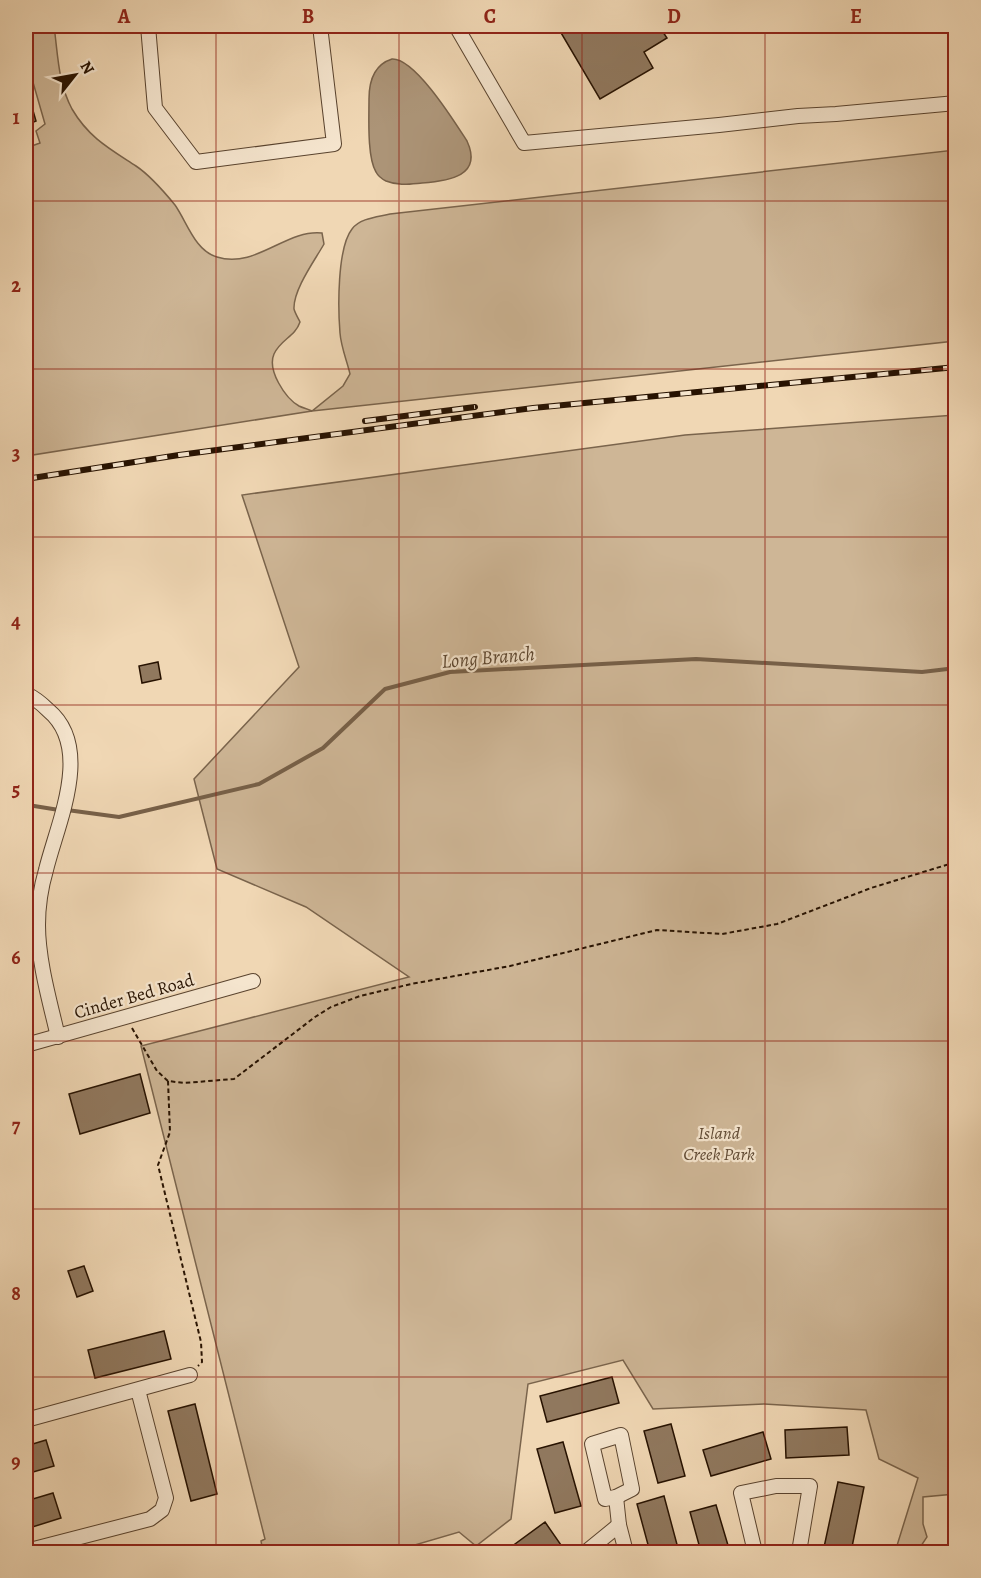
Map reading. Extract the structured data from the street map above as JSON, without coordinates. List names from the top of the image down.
{
  "streets": {
    "street": ["Cinder Bed Road"]
  },
  "water": ["Long Branch"],
  "parks": ["Island Creek Park"],
  "north": "top right",
  "grid": {
    "columns": [
      "A",
      "B",
      "C",
      "D",
      "E"
    ],
    "rows": [
      "1",
      "2",
      "3",
      "4",
      "5",
      "6",
      "7",
      "8",
      "9"
    ]
  }
}
